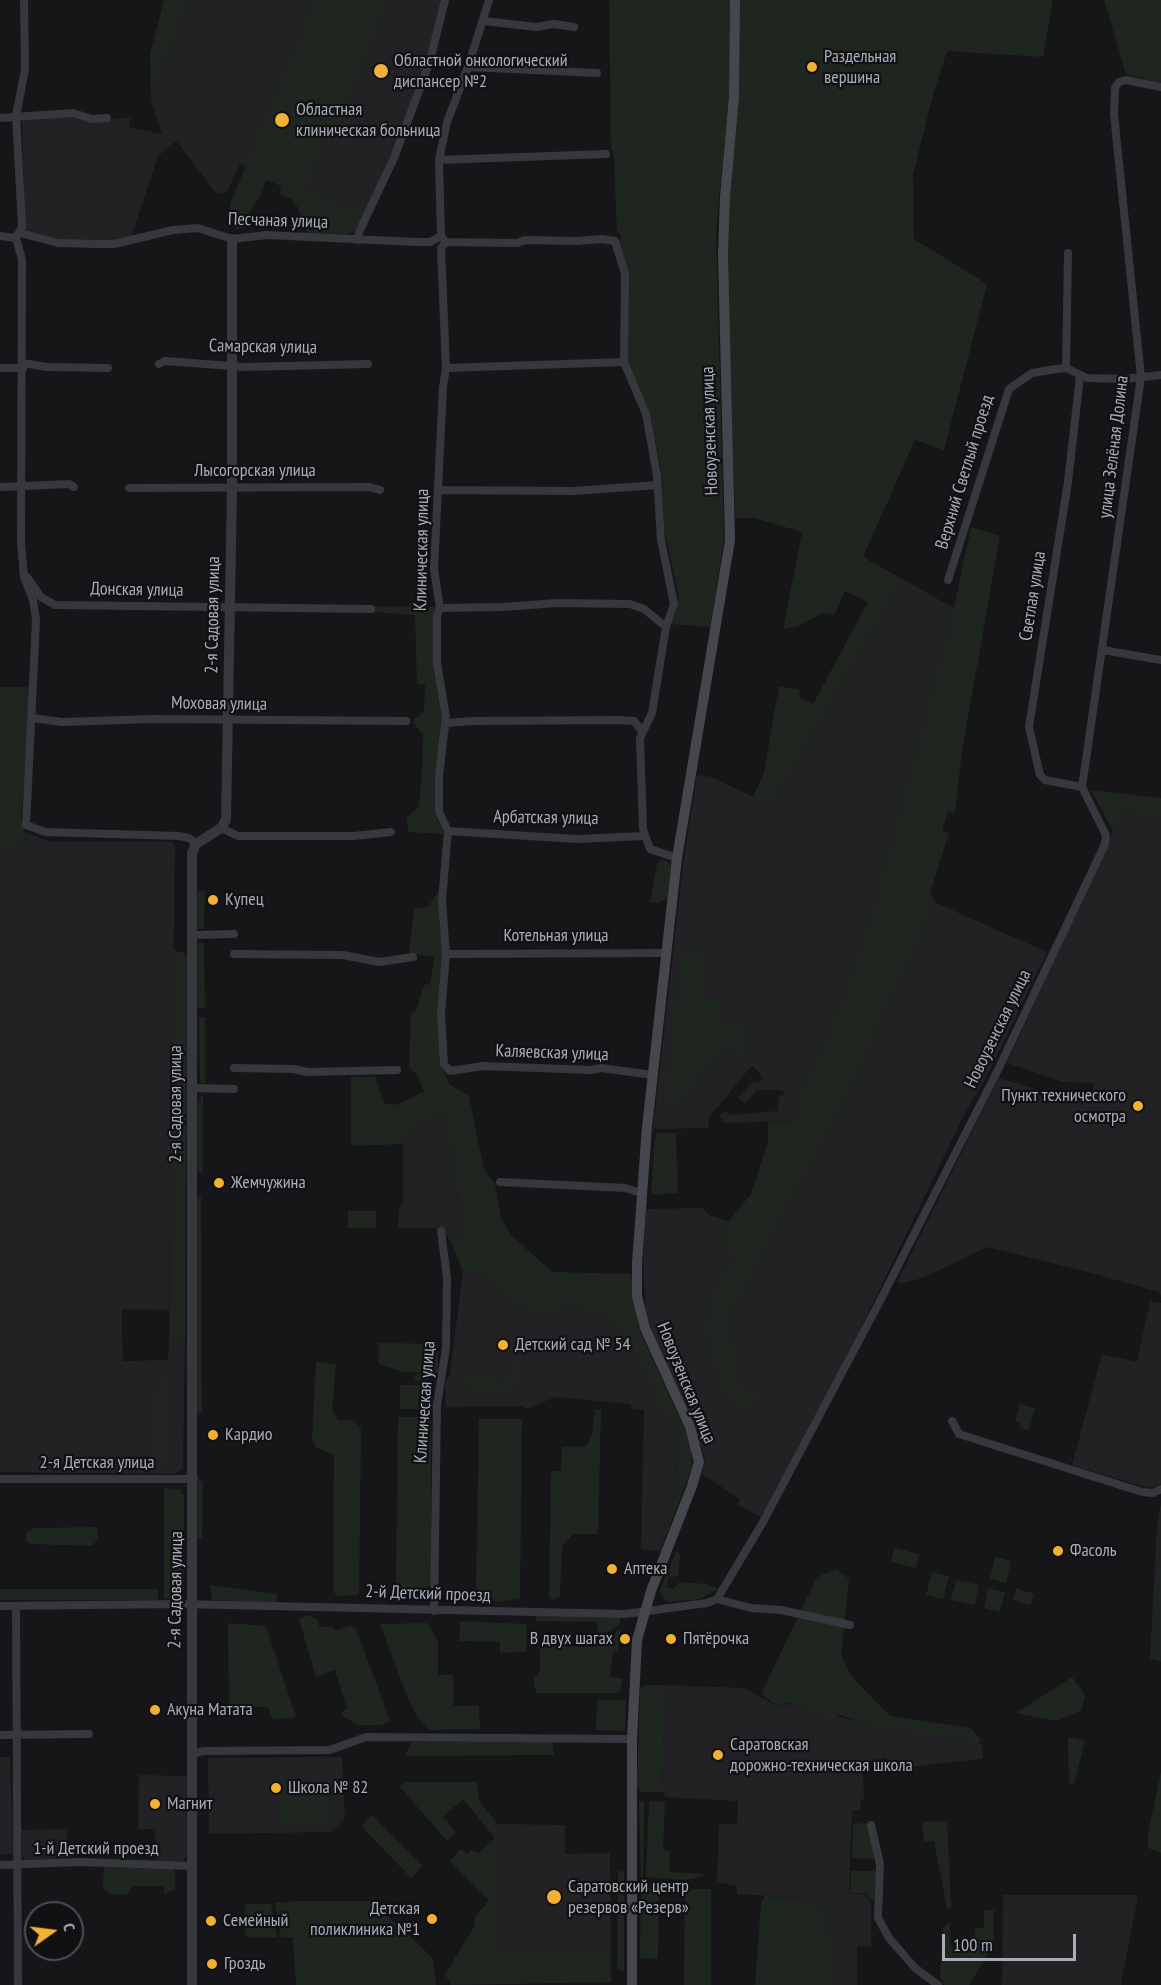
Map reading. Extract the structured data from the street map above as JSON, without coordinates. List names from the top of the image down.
{
  "streets": {
    "main road": ["Новоузенская улица"],
    "street": [
      "Песчаная улица",
      "Самарская улица",
      "улица Зелёная Долина",
      "Лысогорская улица",
      "Верхний Светлый проезд",
      "Клиническая улица",
      "Донская улица",
      "Светлая улица",
      "2-я Садовая улица",
      "Моховая улица",
      "Арбатская улица",
      "Котельная улица",
      "Каляевская улица",
      "2-я Детская улица",
      "2-й Детский проезд",
      "1-й Детский проезд"
    ]
  },
  "crossings": [
    ["Песчаная улица", "Клиническая улица"],
    ["Песчаная улица", "2-я Садовая улица"],
    ["Самарская улица", "2-я Садовая улица"],
    ["Новоузенская улица", "улица Зелёная Долина"],
    ["Новоузенская улица", "Светлая улица"],
    ["Новоузенская улица", "Котельная улица"],
    ["Новоузенская улица", "Каляевская улица"],
    ["Новоузенская улица", "2-й Детский проезд"],
    ["улица Зелёная Долина", "Светлая улица"],
    ["Лысогорская улица", "2-я Садовая улица"],
    ["Клиническая улица", "Арбатская улица"],
    ["Клиническая улица", "Котельная улица"],
    ["Клиническая улица", "Каляевская улица"],
    ["Клиническая улица", "2-й Детский проезд"],
    ["Донская улица", "2-я Садовая улица"],
    ["2-я Садовая улица", "Моховая улица"],
    ["2-я Садовая улица", "2-я Детская улица"],
    ["2-я Садовая улица", "2-й Детский проезд"],
    ["2-я Садовая улица", "1-й Детский проезд"]
  ],
  "places": [
    "Раздельная вершина",
    "Областной онкологический диспансер №2",
    "Областная клиническая больница",
    "Купец",
    "Пункт технического осмотра",
    "Жемчужина",
    "Детский сад № 54",
    "Кардио",
    "Фасоль",
    "Аптека",
    "В двух шагах",
    "Пятёрочка",
    "Акуна Матата",
    "Саратовская дорожно-техническая школа",
    "Школа № 82",
    "Магнит",
    "Саратовский центр резервов «Резерв»",
    "Детская поликлиника №1",
    "Семейный",
    "Гроздь"
  ],
  "scale_bar": "100 m",
  "north": "right"
}
